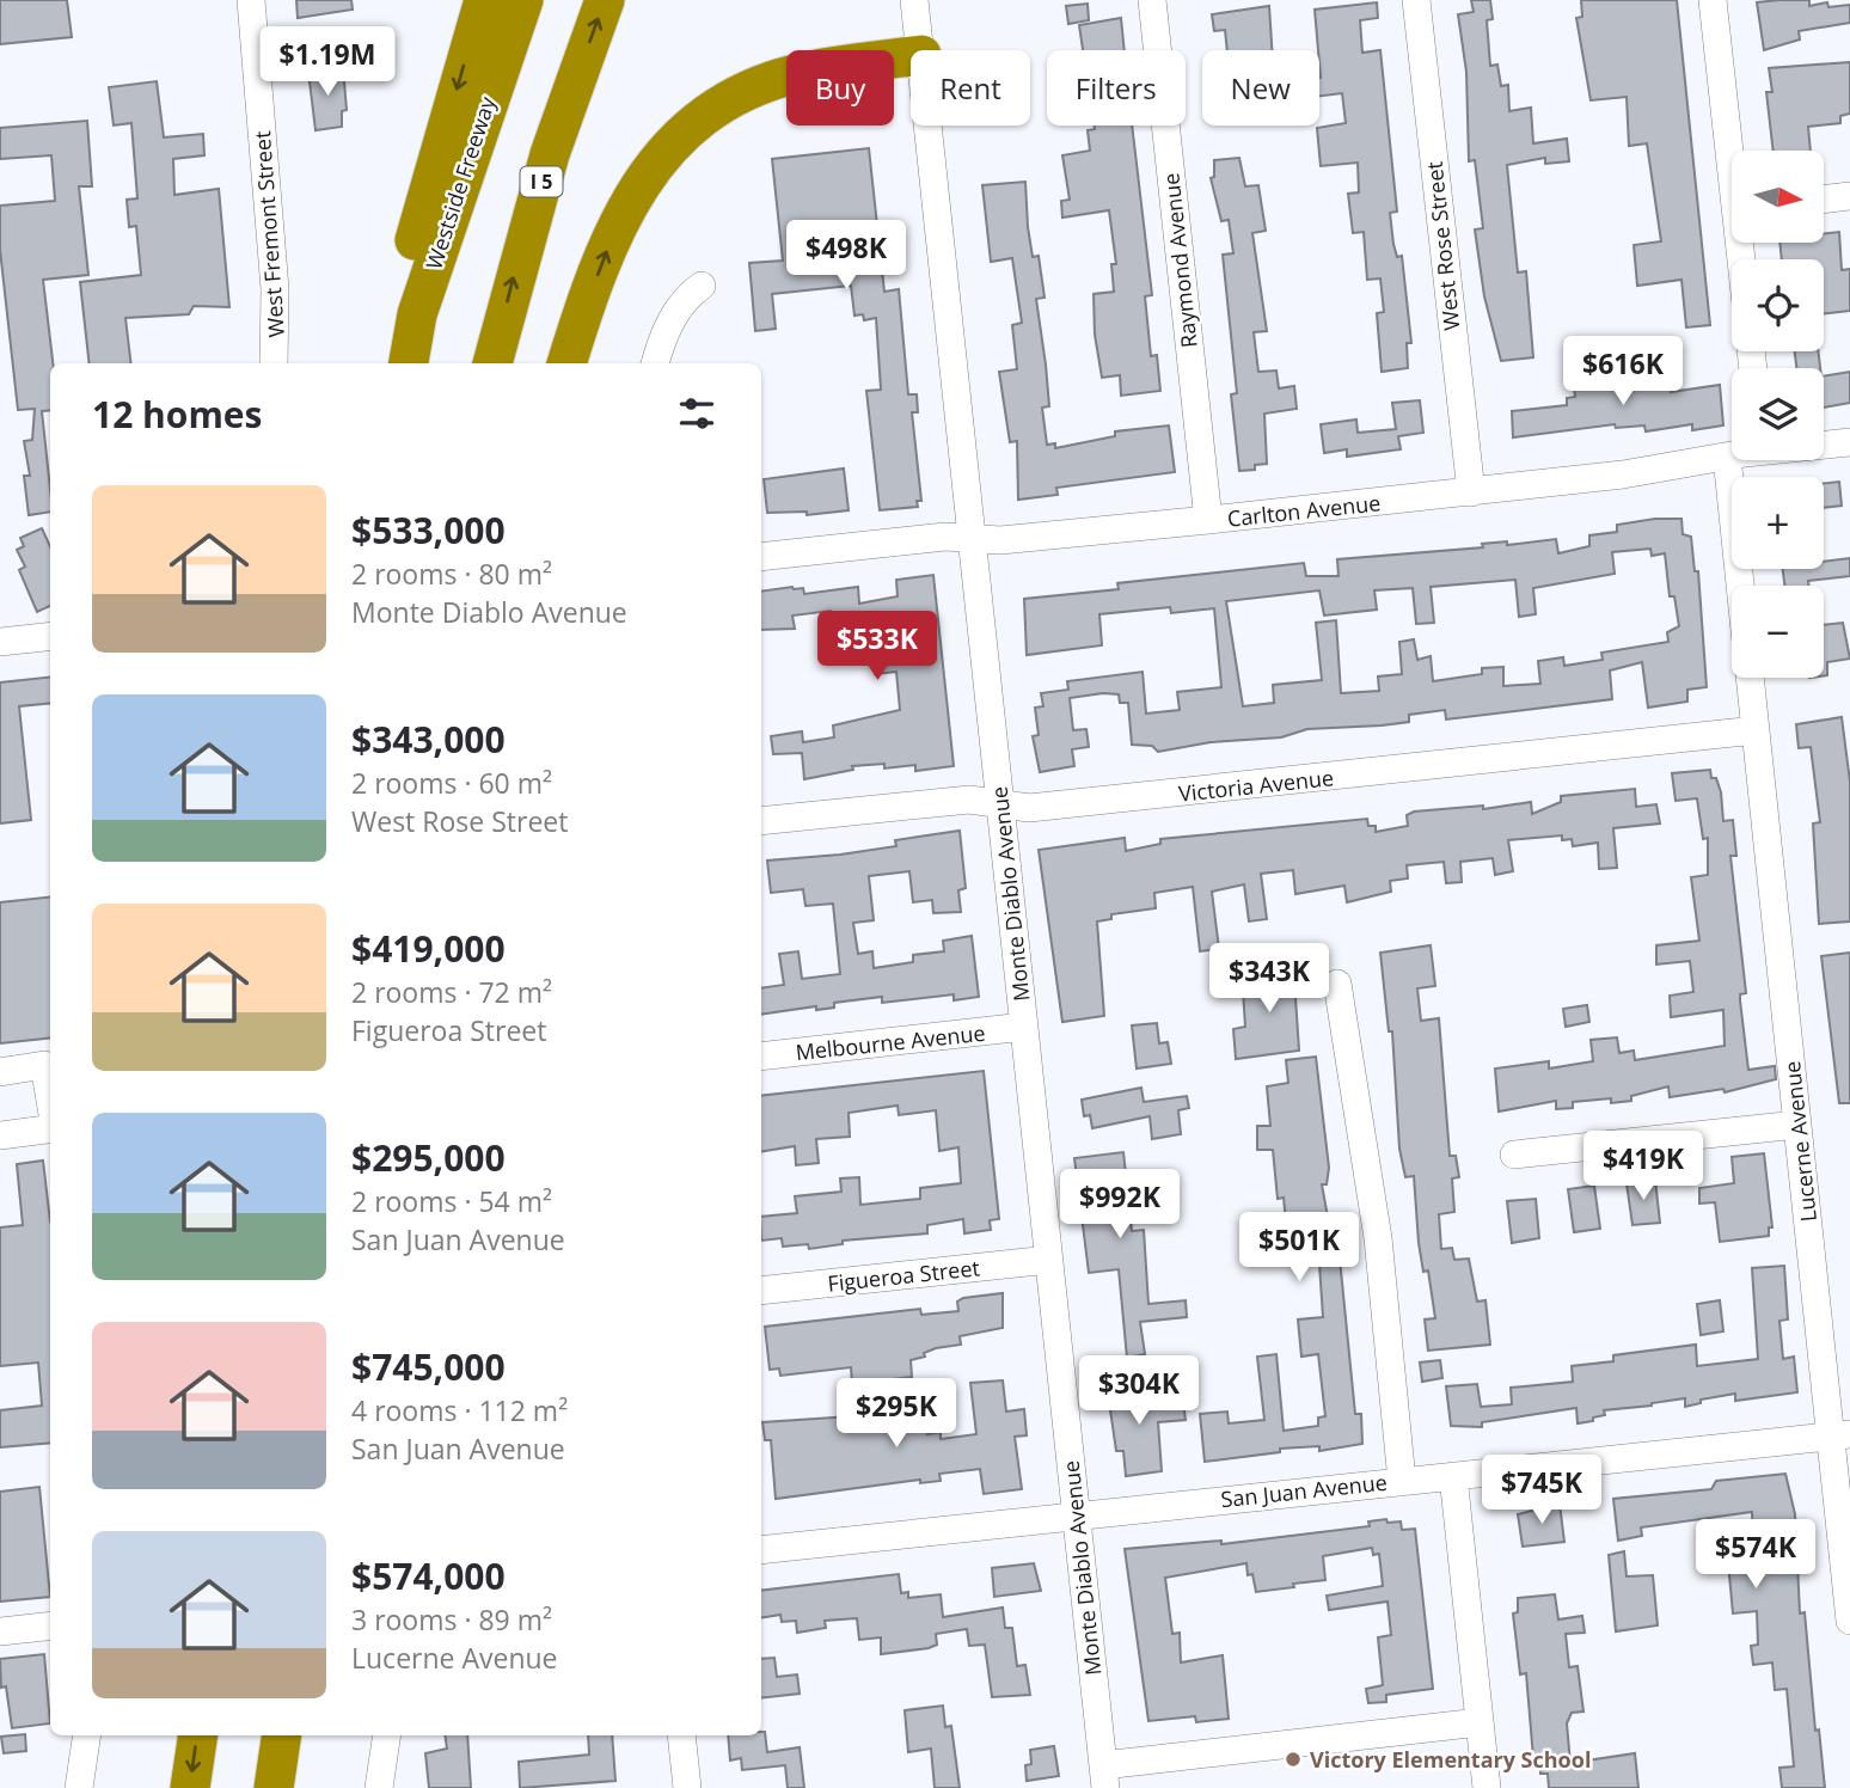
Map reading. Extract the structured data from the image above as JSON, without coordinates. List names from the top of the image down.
{
  "streets": {
    "highway": ["I 5", "Westside Freeway"],
    "street": [
      "West Fremont Street",
      "West Rose Street",
      "Raymond Avenue",
      "Carlton Avenue",
      "Victoria Avenue",
      "Monte Diablo Avenue",
      "Melbourne Avenue",
      "Lucerne Avenue",
      "Figueroa Street",
      "San Juan Avenue"
    ]
  },
  "crossings": [
    ["West Rose Street", "Carlton Avenue"],
    ["Raymond Avenue", "Carlton Avenue"],
    ["Carlton Avenue", "Monte Diablo Avenue"],
    ["Victoria Avenue", "Monte Diablo Avenue"],
    ["Victoria Avenue", "Lucerne Avenue"],
    ["Monte Diablo Avenue", "Melbourne Avenue"],
    ["Monte Diablo Avenue", "Figueroa Street"],
    ["Monte Diablo Avenue", "San Juan Avenue"],
    ["Lucerne Avenue", "San Juan Avenue"]
  ],
  "places": ["Victory Elementary School"],
  "north": "right",
  "page": {
    "price": [
      "$1.19M",
      "$498K",
      "$616K",
      "$533K",
      "$343K",
      "$419K",
      "$992K",
      "$501K",
      "$304K",
      "$295K",
      "$745K",
      "$574K"
    ],
    "chip": [
      "Buy",
      "Rent",
      "Filters",
      "New"
    ],
    "map_buttons": ["+", "−"],
    "heading": "12 homes",
    "list": [
      {
        "name": "$533,000",
        "note": "2 rooms · 80 m² · Monte Diablo Avenue"
      },
      {
        "name": "$343,000",
        "note": "2 rooms · 60 m² · West Rose Street"
      },
      {
        "name": "$419,000",
        "note": "2 rooms · 72 m² · Figueroa Street"
      },
      {
        "name": "$295,000",
        "note": "2 rooms · 54 m² · San Juan Avenue"
      },
      {
        "name": "$745,000",
        "note": "4 rooms · 112 m² · San Juan Avenue"
      },
      {
        "name": "$574,000",
        "note": "3 rooms · 89 m² · Lucerne Avenue"
      }
    ]
  }
}
